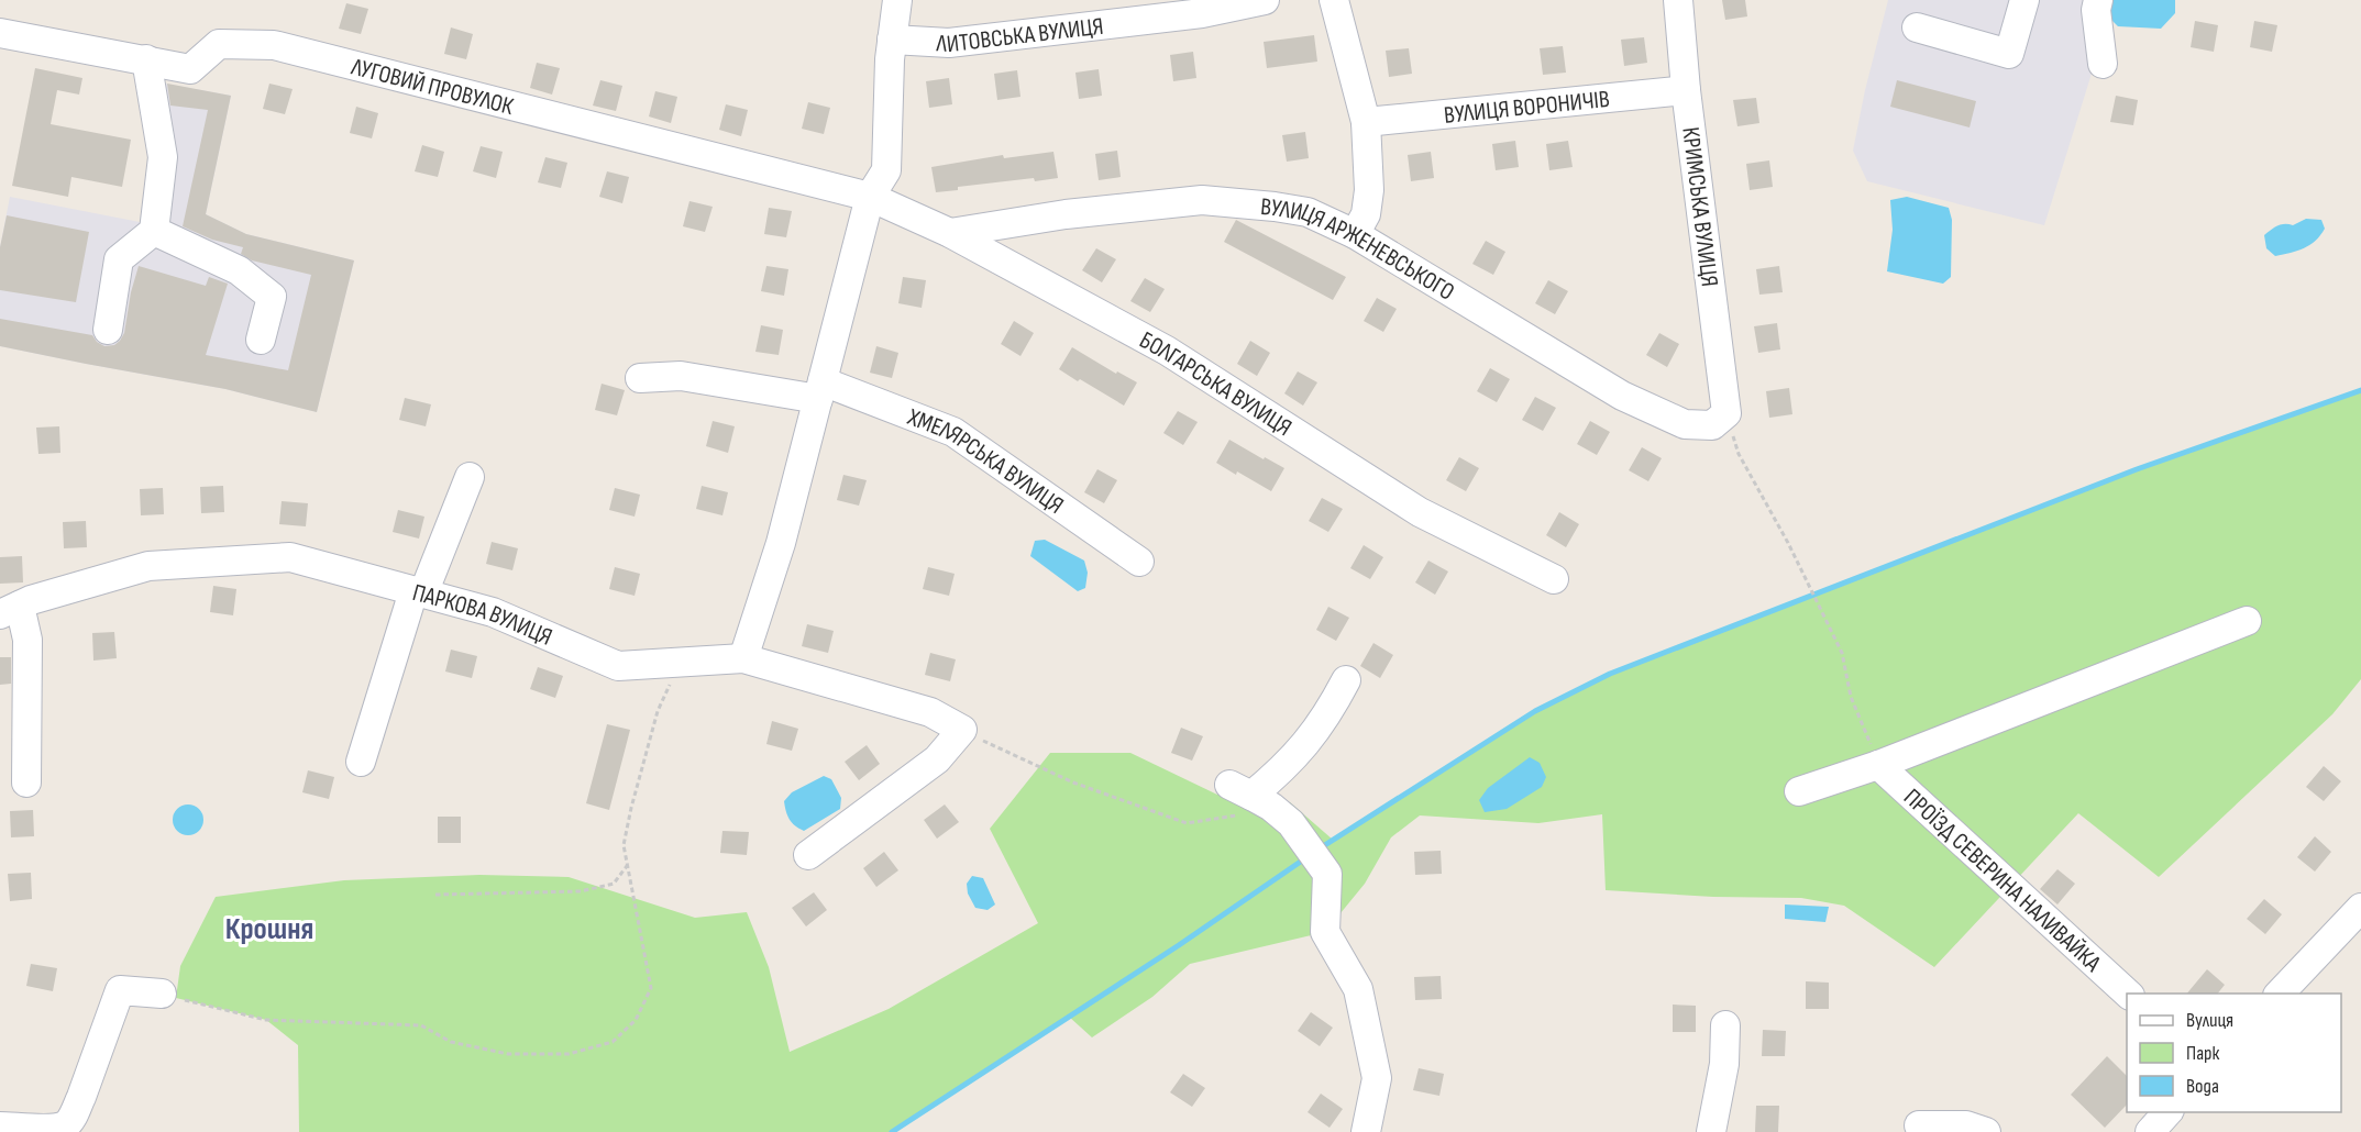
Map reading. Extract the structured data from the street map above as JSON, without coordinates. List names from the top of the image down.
{
  "streets": {
    "street": [
      "ЛИТОВСЬКА ВУЛИЦЯ",
      "ЛУГОВИЙ ПРОВУЛОК",
      "ВУЛИЦЯ ВОРОНИЧІВ",
      "КРИМСЬКА ВУЛИЦЯ",
      "ВУЛИЦЯ АРЖЕНЕВСЬКОГО",
      "БОЛГАРСЬКА ВУЛИЦЯ",
      "ХМЕЛЯРСЬКА ВУЛИЦЯ",
      "ПАРКОВА ВУЛИЦЯ",
      "ПРОЇЗД СЕВЕРИНА НАЛИВАЙКА"
    ]
  },
  "crossings": [
    ["ЛУГОВИЙ ПРОВУЛОК", "БОЛГАРСЬКА ВУЛИЦЯ"],
    ["ВУЛИЦЯ ВОРОНИЧІВ", "КРИМСЬКА ВУЛИЦЯ"],
    ["КРИМСЬКА ВУЛИЦЯ", "ВУЛИЦЯ АРЖЕНЕВСЬКОГО"],
    ["ВУЛИЦЯ АРЖЕНЕВСЬКОГО", "БОЛГАРСЬКА ВУЛИЦЯ"]
  ],
  "districts": ["Крошня"],
  "legend": ["Вулиця", "Парк", "Вода"]
}
